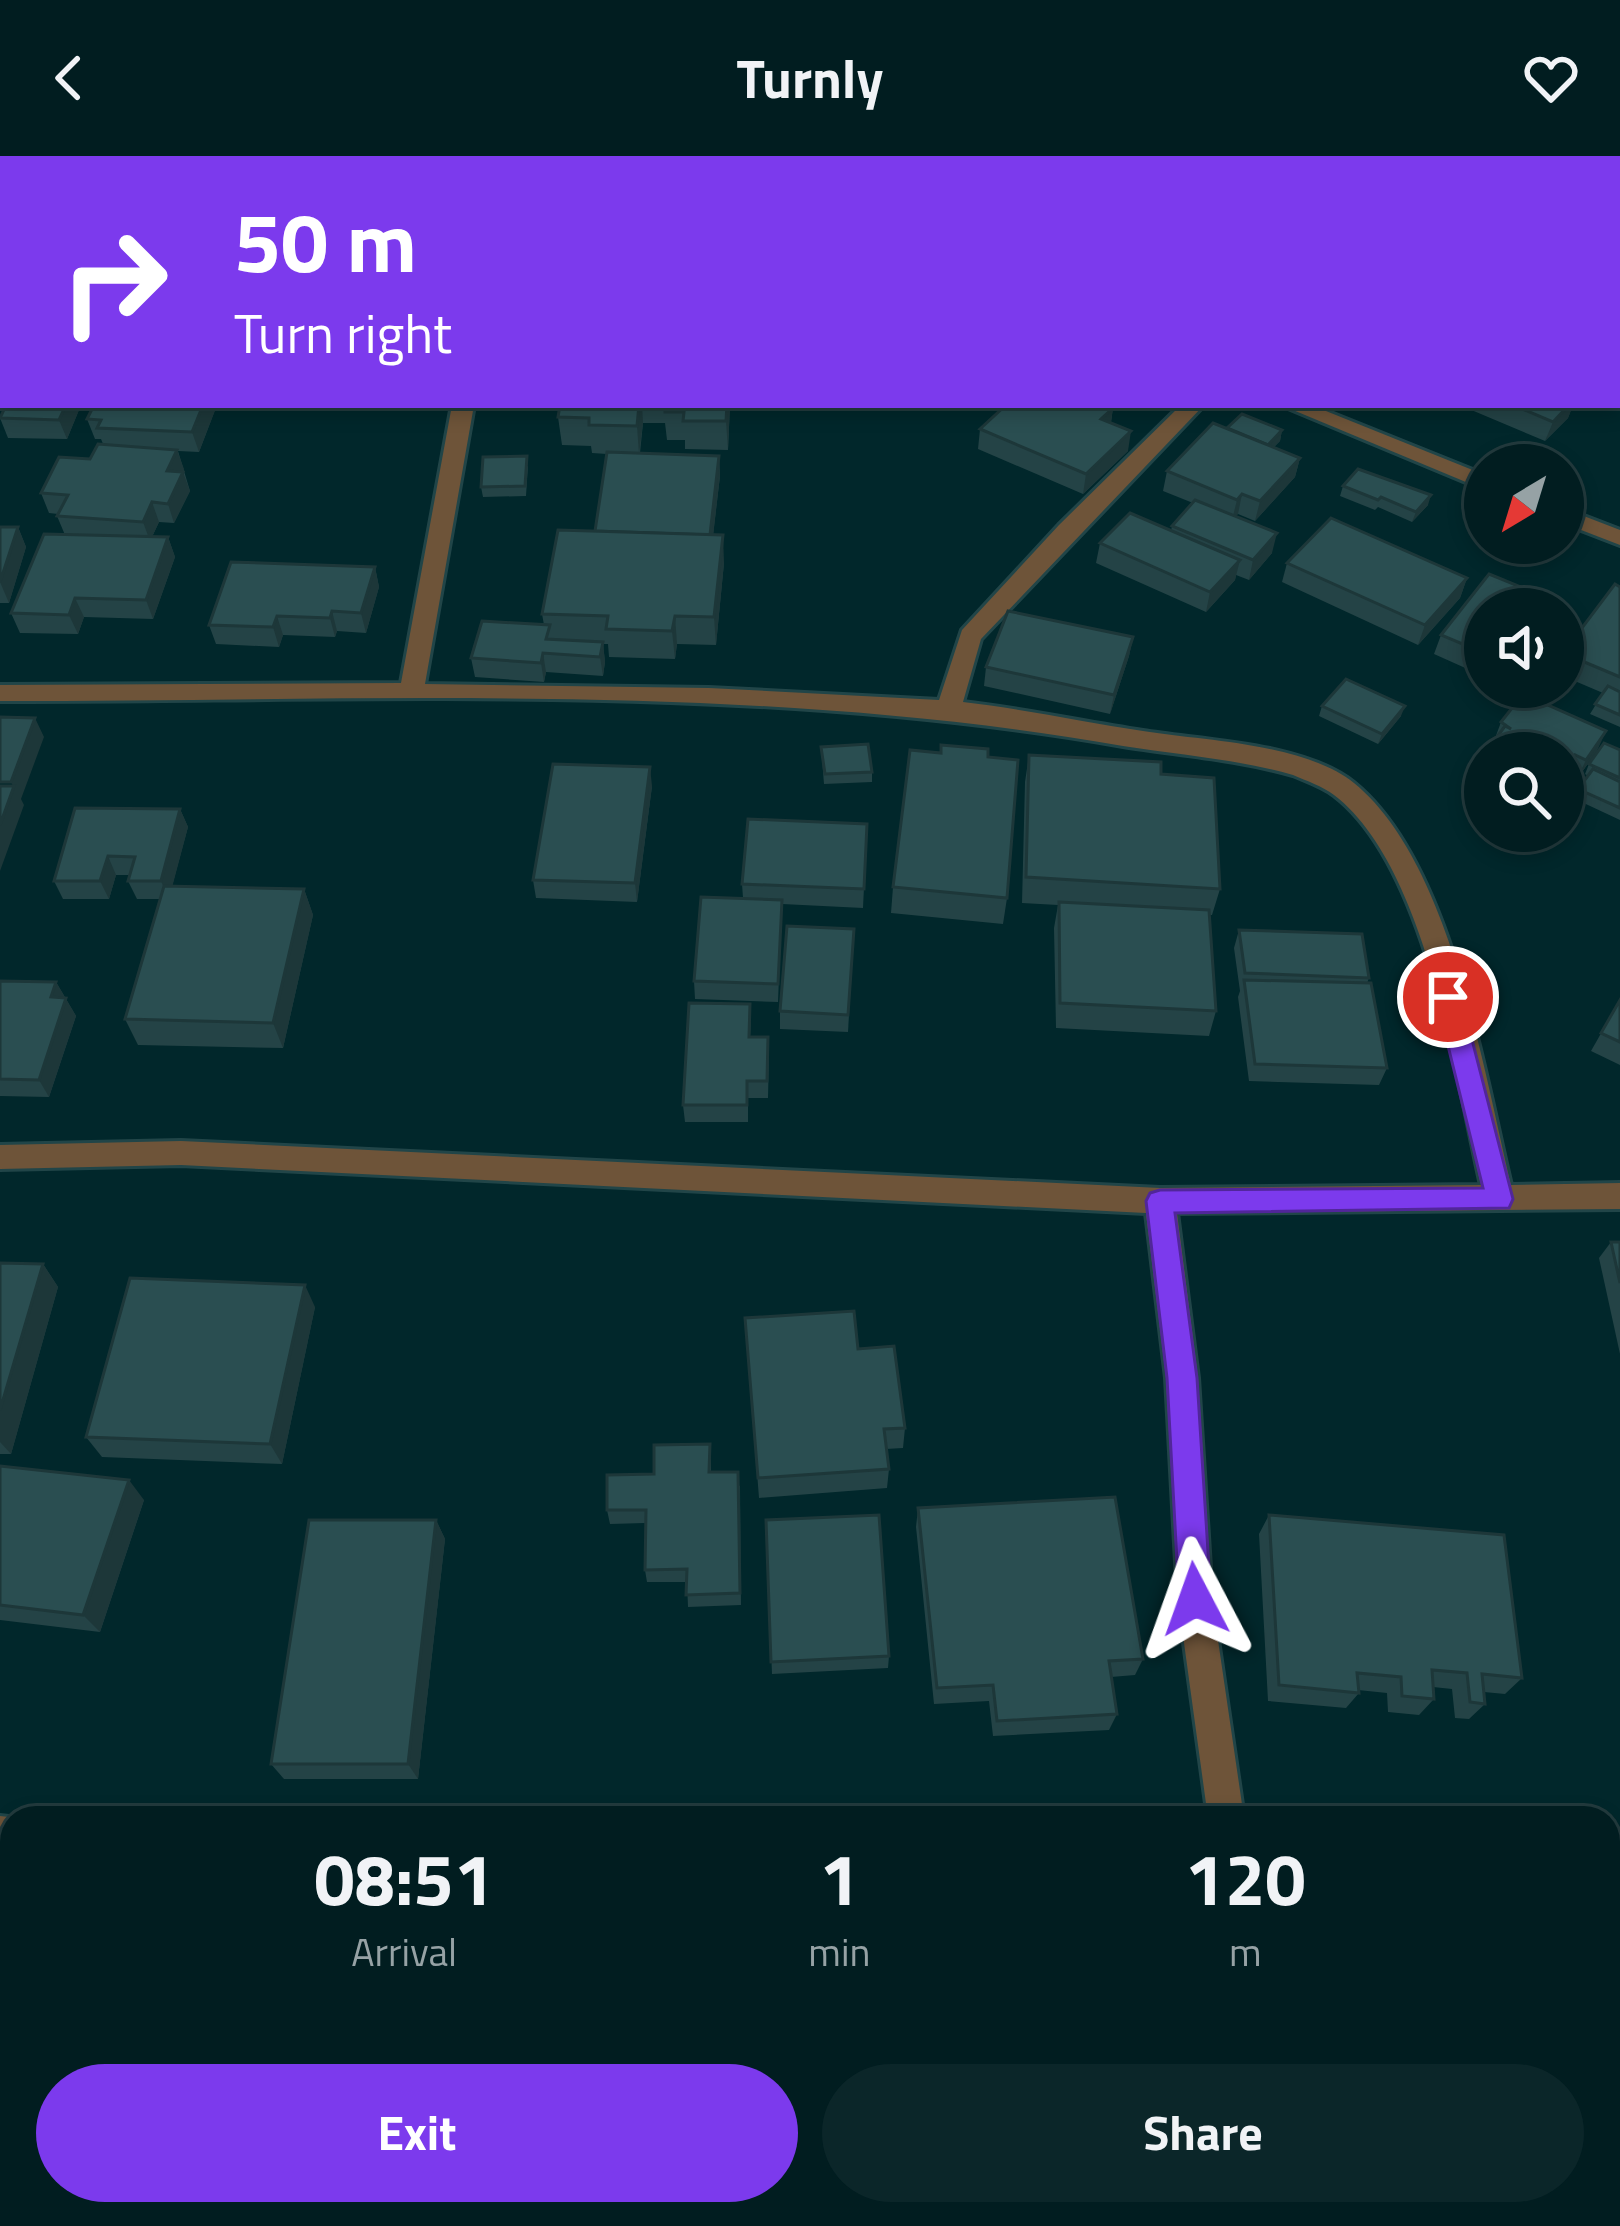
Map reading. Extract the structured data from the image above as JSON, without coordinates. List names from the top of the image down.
{
  "north": "bottom left",
  "page": {
    "header": "Turnly",
    "turn": ["50 m", "Turn right"],
    "eta": [
      "08:51",
      "Arrival",
      "1",
      "min",
      "120",
      "m"
    ],
    "buttons": ["Exit", "Share"]
  }
}
